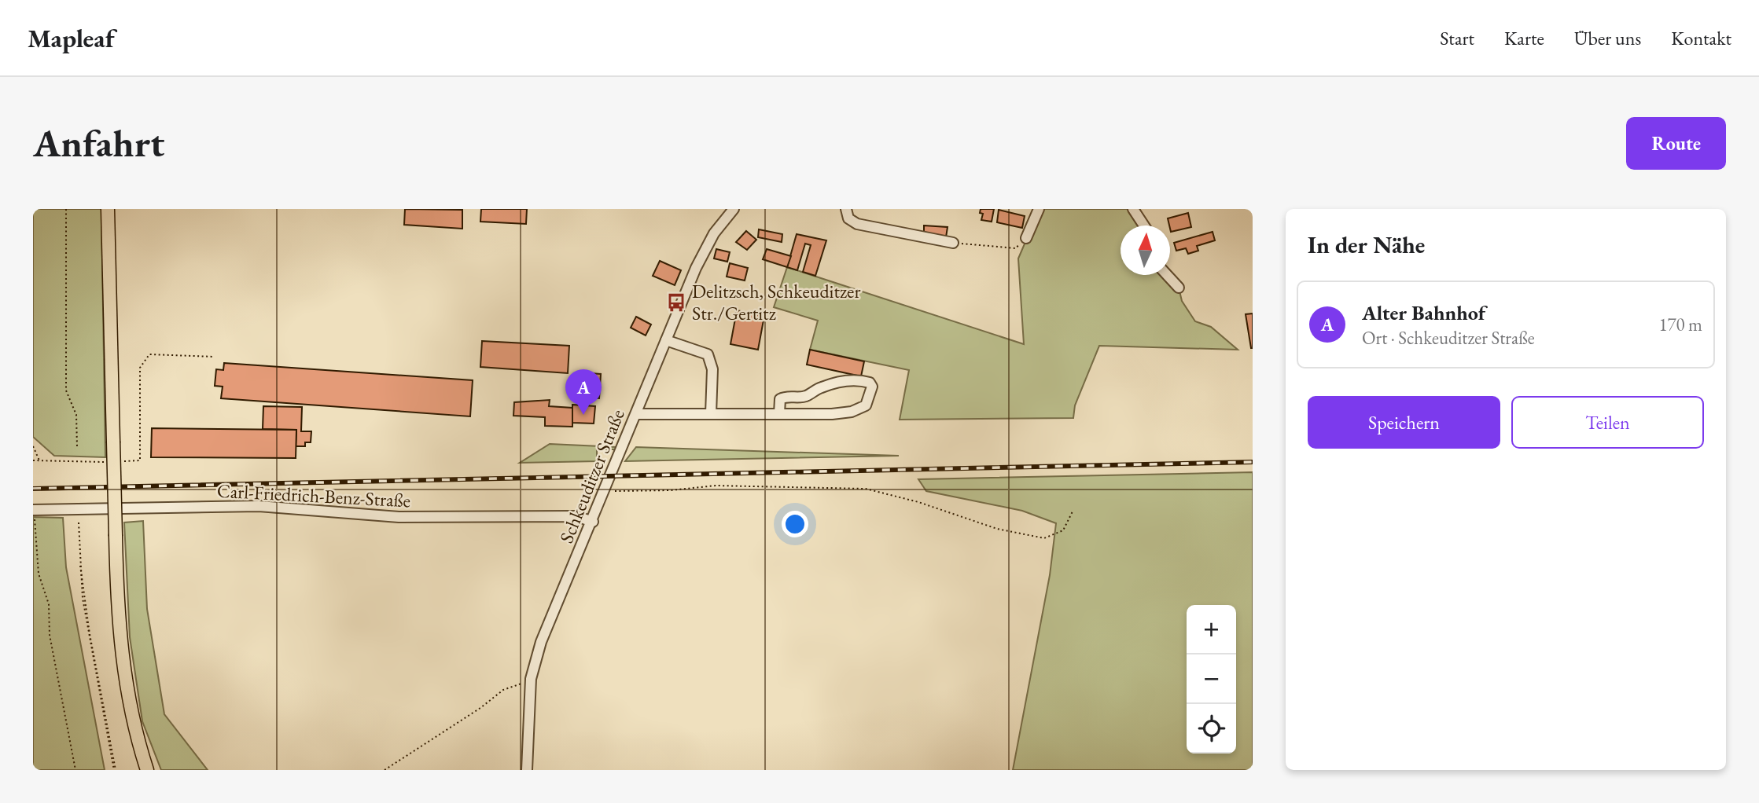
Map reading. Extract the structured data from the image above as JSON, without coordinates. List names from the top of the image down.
{
  "streets": {
    "street": ["Schkeuditzer Straße", "Carl-Friedrich-Benz-Straße"]
  },
  "crossings": [
    ["Schkeuditzer Straße", "Carl-Friedrich-Benz-Straße"]
  ],
  "places": {
    "bus stop": ["Delitzsch, Schkeuditzer Str./Gertitz"]
  },
  "north": "top",
  "page": {
    "header": "Mapleaf",
    "nav": [
      "Start",
      "Karte",
      "Über uns",
      "Kontakt"
    ],
    "buttons": [
      "Route",
      ["Speichern", "Teilen"]
    ],
    "title": "Anfahrt",
    "heading": "In der Nähe",
    "list": [
      {
        "mark": "A",
        "name": "Alter Bahnhof",
        "note": "Ort · Schkeuditzer Straße",
        "value": "170 m"
      }
    ],
    "pins": "A",
    "map_buttons": ["+", "−"]
  }
}
